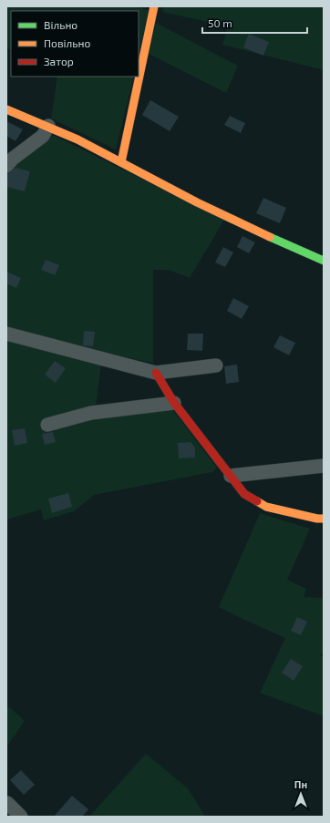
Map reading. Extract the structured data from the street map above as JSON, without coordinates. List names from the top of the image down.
{
  "legend": ["Вільно", "Повільно", "Затор"],
  "scale_bar": "50 m",
  "north": "top"
}
